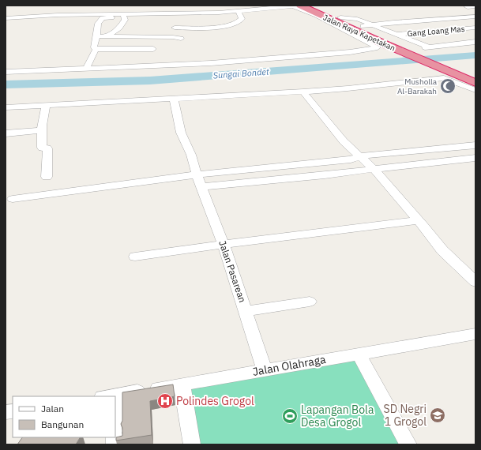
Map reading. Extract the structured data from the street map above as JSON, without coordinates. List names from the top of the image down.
{
  "streets": {
    "highway": ["Jalan Raya Kapetakan"],
    "street": ["Gang Loang Mas", "Jalan Pasarean", "Jalan Olahraga"]
  },
  "crossings": [
    ["Jalan Pasarean", "Jalan Olahraga"]
  ],
  "water": ["Sungai Bondet"],
  "places": {
    "mosque": ["Musholla Al-Barakah"],
    "hospital": ["Polindes Grogol"],
    "school or university": ["SD Negri 1 Grogol"],
    "sports": ["Lapangan Bola Desa Grogol"]
  },
  "legend": ["Jalan", "Bangunan"]
}
